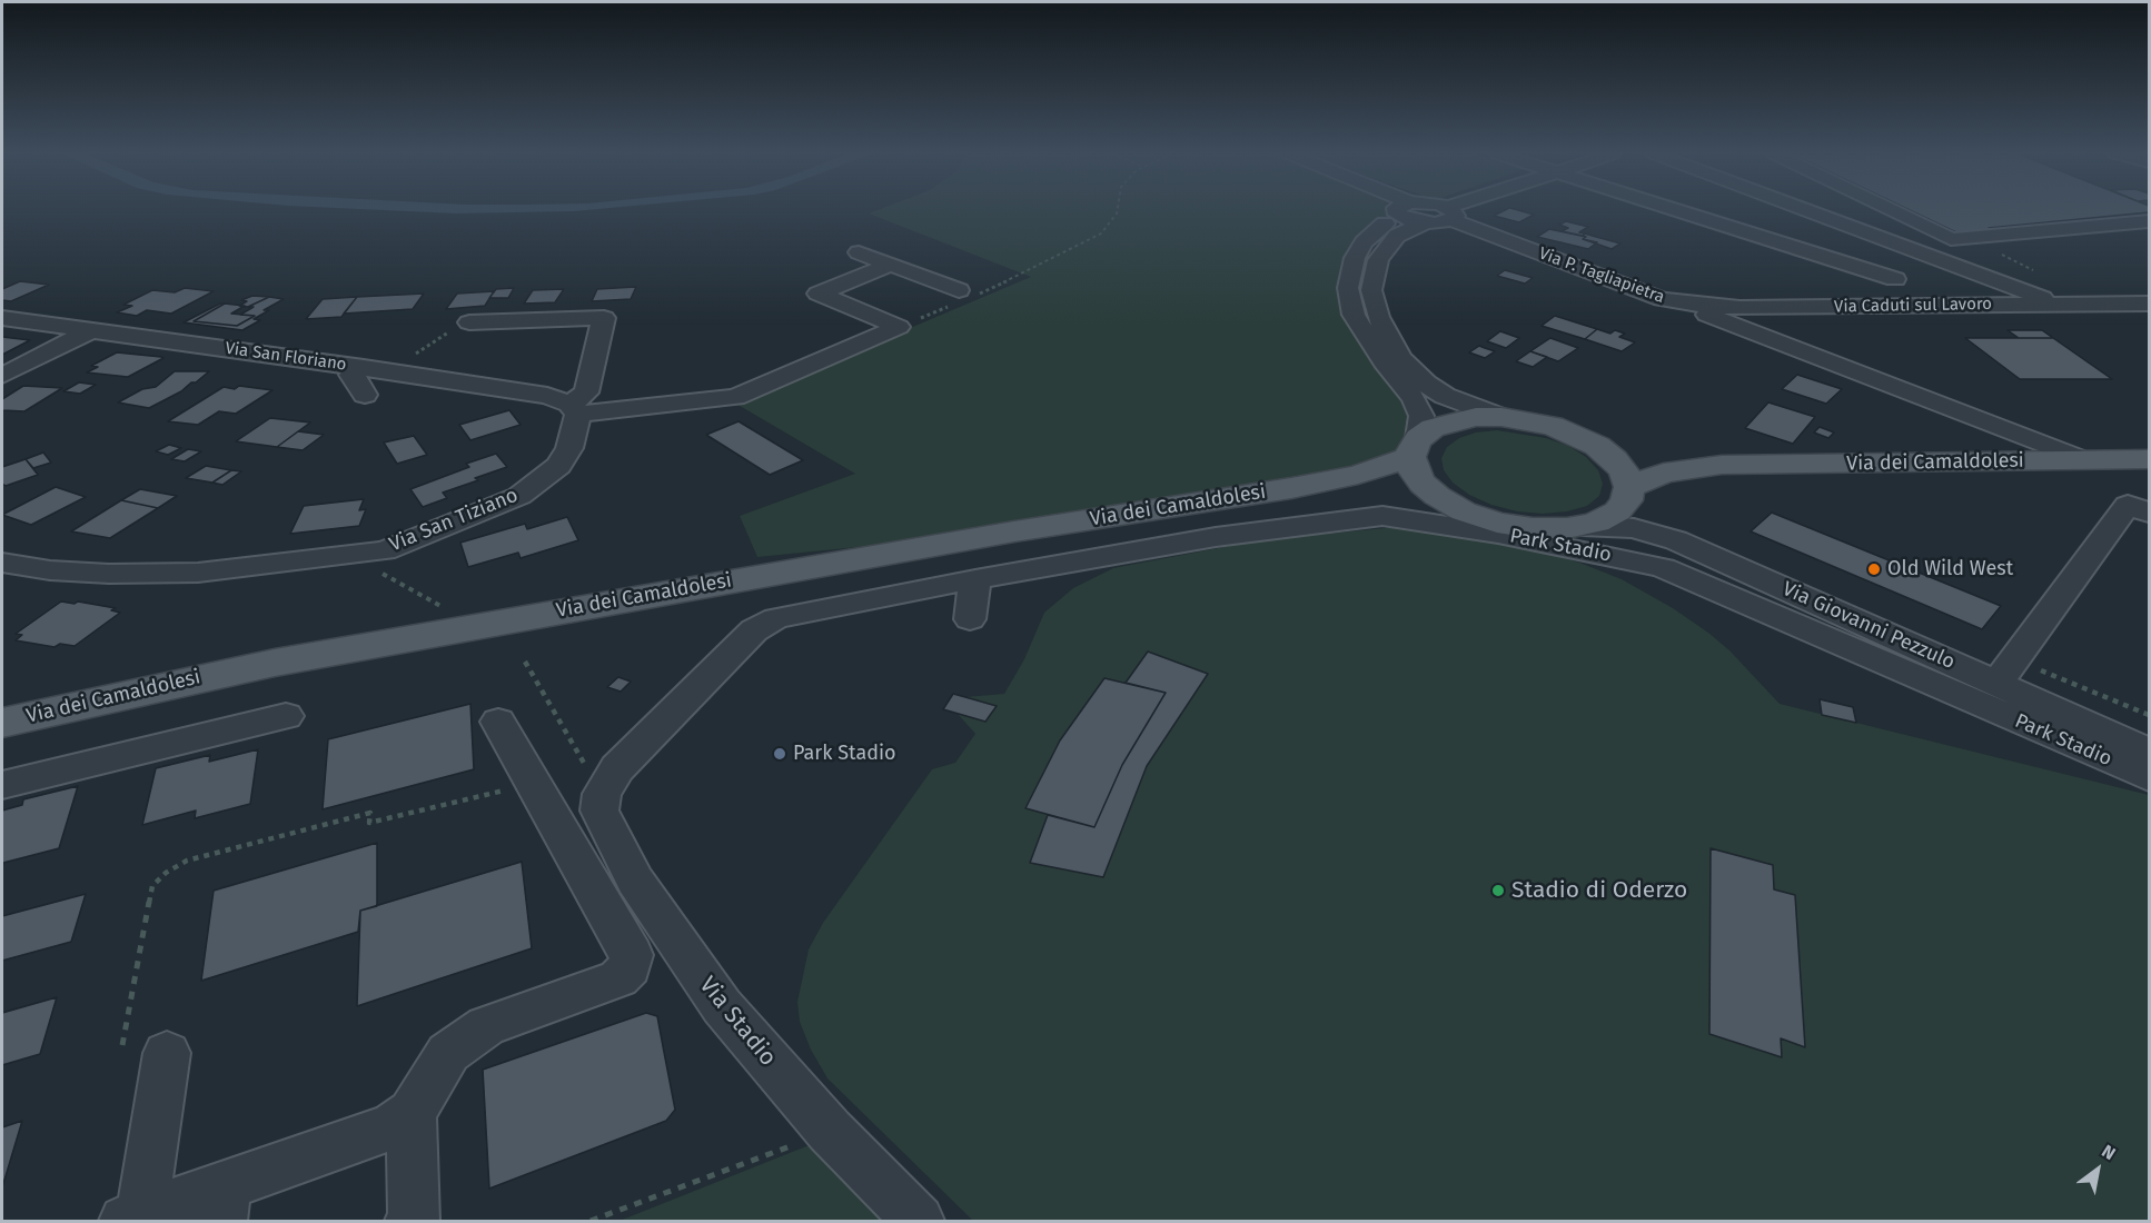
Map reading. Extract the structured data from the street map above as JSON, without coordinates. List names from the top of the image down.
{
  "streets": {
    "main road": ["Via dei Camaldolesi"],
    "street": [
      "Via P. Tagliapietra",
      "Via Caduti sul Lavoro",
      "Via San Floriano",
      "Via San Tiziano",
      "Park Stadio",
      "Via Giovanni Pezzulo",
      "Via Stadio"
    ]
  },
  "crossings": [
    ["Via P. Tagliapietra", "Via Caduti sul Lavoro"],
    ["Via San Floriano", "Via San Tiziano"],
    ["Via dei Camaldolesi", "Via Giovanni Pezzulo"],
    ["Park Stadio", "Via Stadio"]
  ],
  "places": ["Old Wild West", "Park Stadio", "Stadio di Oderzo"],
  "north": "top right"
}
